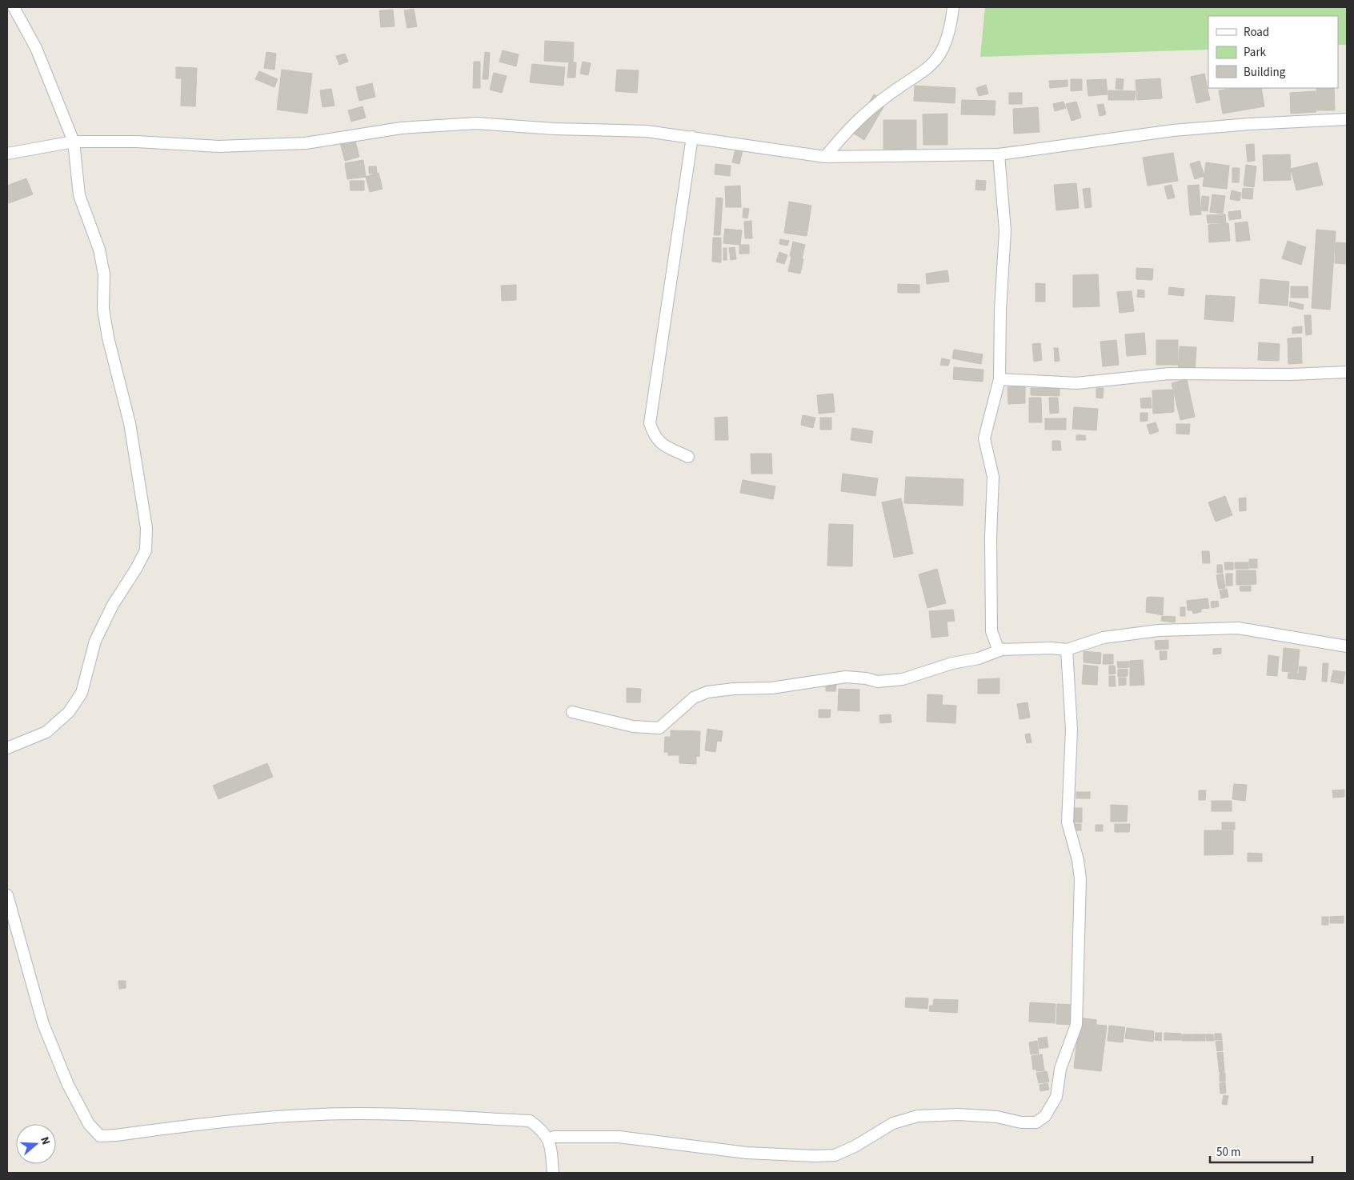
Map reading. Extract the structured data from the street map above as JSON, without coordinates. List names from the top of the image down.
{
  "legend": ["Road", "Park", "Building"],
  "scale_bar": "50 m",
  "north": "right"
}
